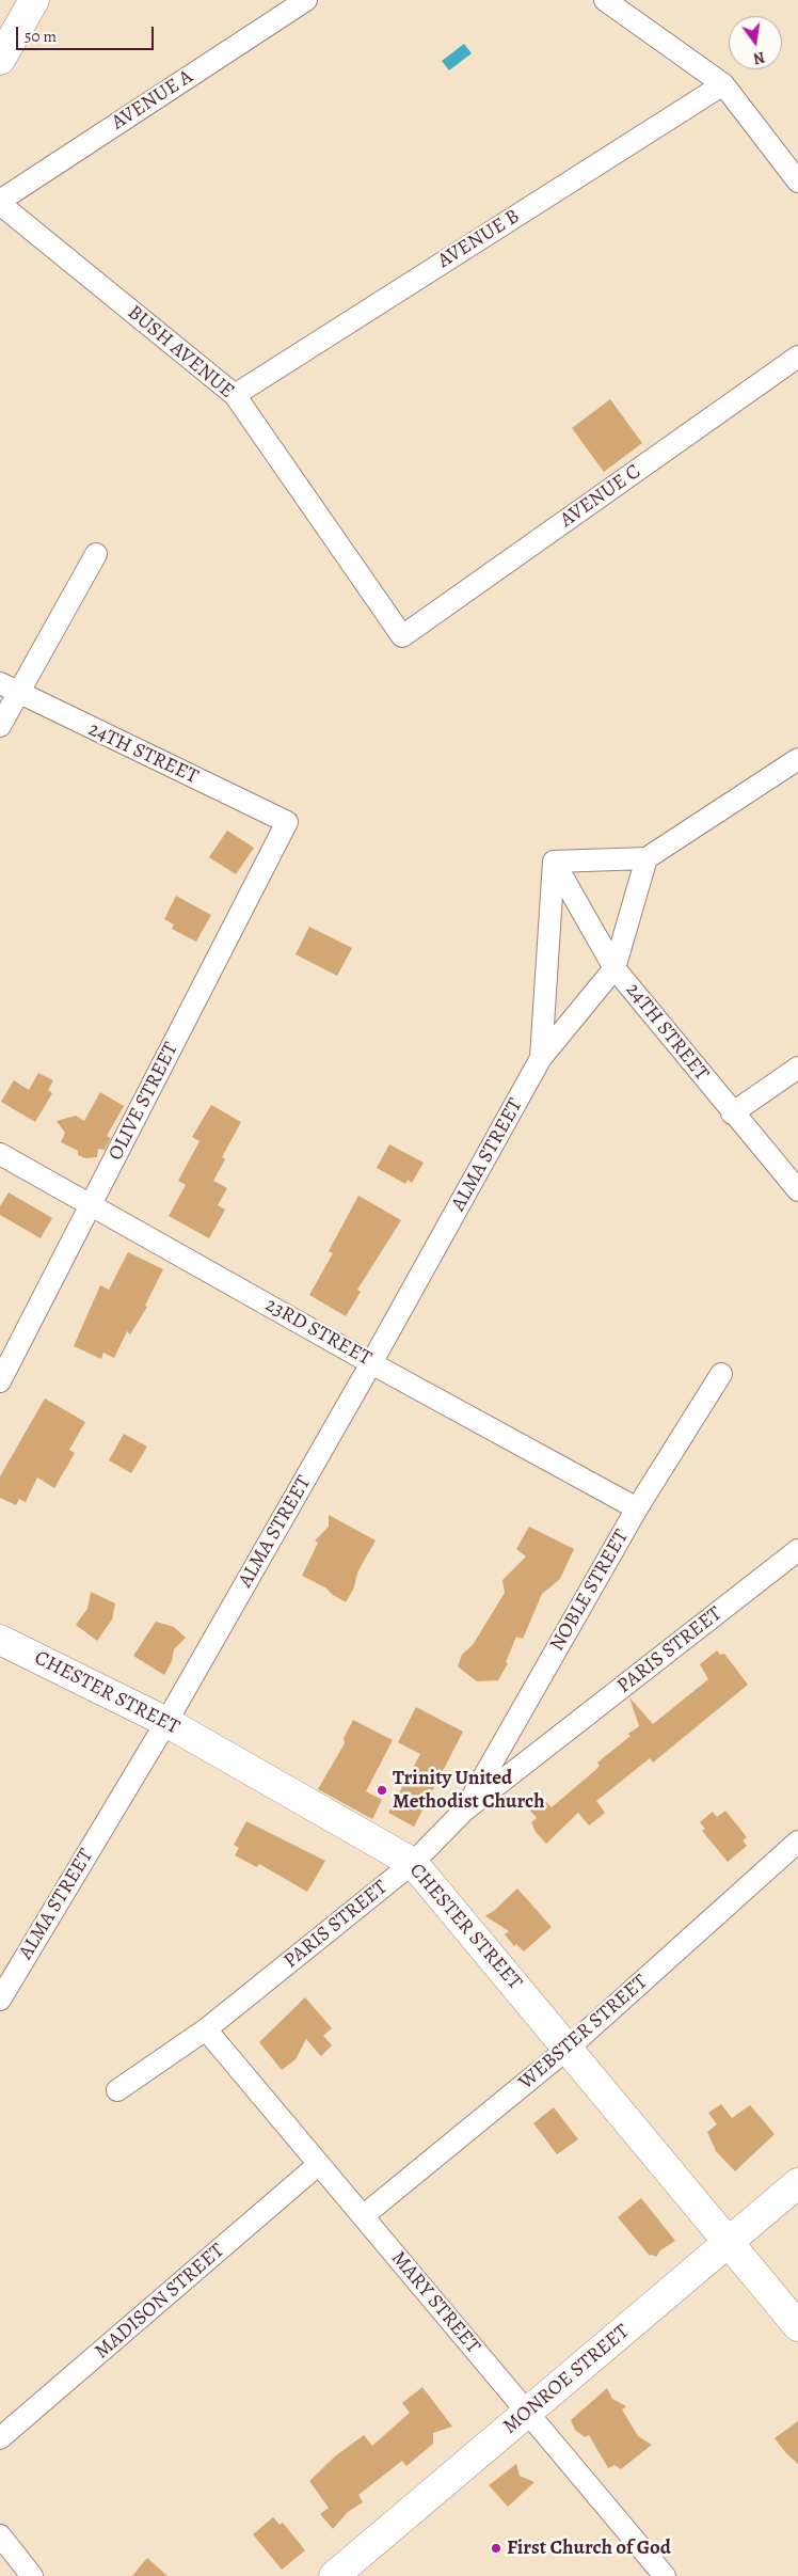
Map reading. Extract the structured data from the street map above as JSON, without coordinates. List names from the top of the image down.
{
  "streets": {
    "street": [
      "AVENUE A",
      "AVENUE B",
      "BUSH AVENUE",
      "AVENUE C",
      "24TH STREET",
      "OLIVE STREET",
      "ALMA STREET",
      "23RD STREET",
      "NOBLE STREET",
      "PARIS STREET",
      "CHESTER STREET",
      "WEBSTER STREET",
      "MADISON STREET",
      "MARY STREET",
      "MONROE STREET"
    ]
  },
  "crossings": [
    ["AVENUE A", "BUSH AVENUE"],
    ["AVENUE B", "BUSH AVENUE"],
    ["BUSH AVENUE", "AVENUE C"],
    ["24TH STREET", "OLIVE STREET"],
    ["24TH STREET", "ALMA STREET"],
    ["OLIVE STREET", "23RD STREET"],
    ["ALMA STREET", "23RD STREET"],
    ["ALMA STREET", "CHESTER STREET"],
    ["23RD STREET", "NOBLE STREET"],
    ["NOBLE STREET", "PARIS STREET"],
    ["PARIS STREET", "CHESTER STREET"],
    ["PARIS STREET", "MARY STREET"],
    ["CHESTER STREET", "WEBSTER STREET"],
    ["CHESTER STREET", "MONROE STREET"],
    ["WEBSTER STREET", "MARY STREET"],
    ["MADISON STREET", "MARY STREET"],
    ["MARY STREET", "MONROE STREET"]
  ],
  "places": ["Trinity United Methodist Church", "First Church of God"],
  "scale_bar": "50 m",
  "north": "bottom"
}
